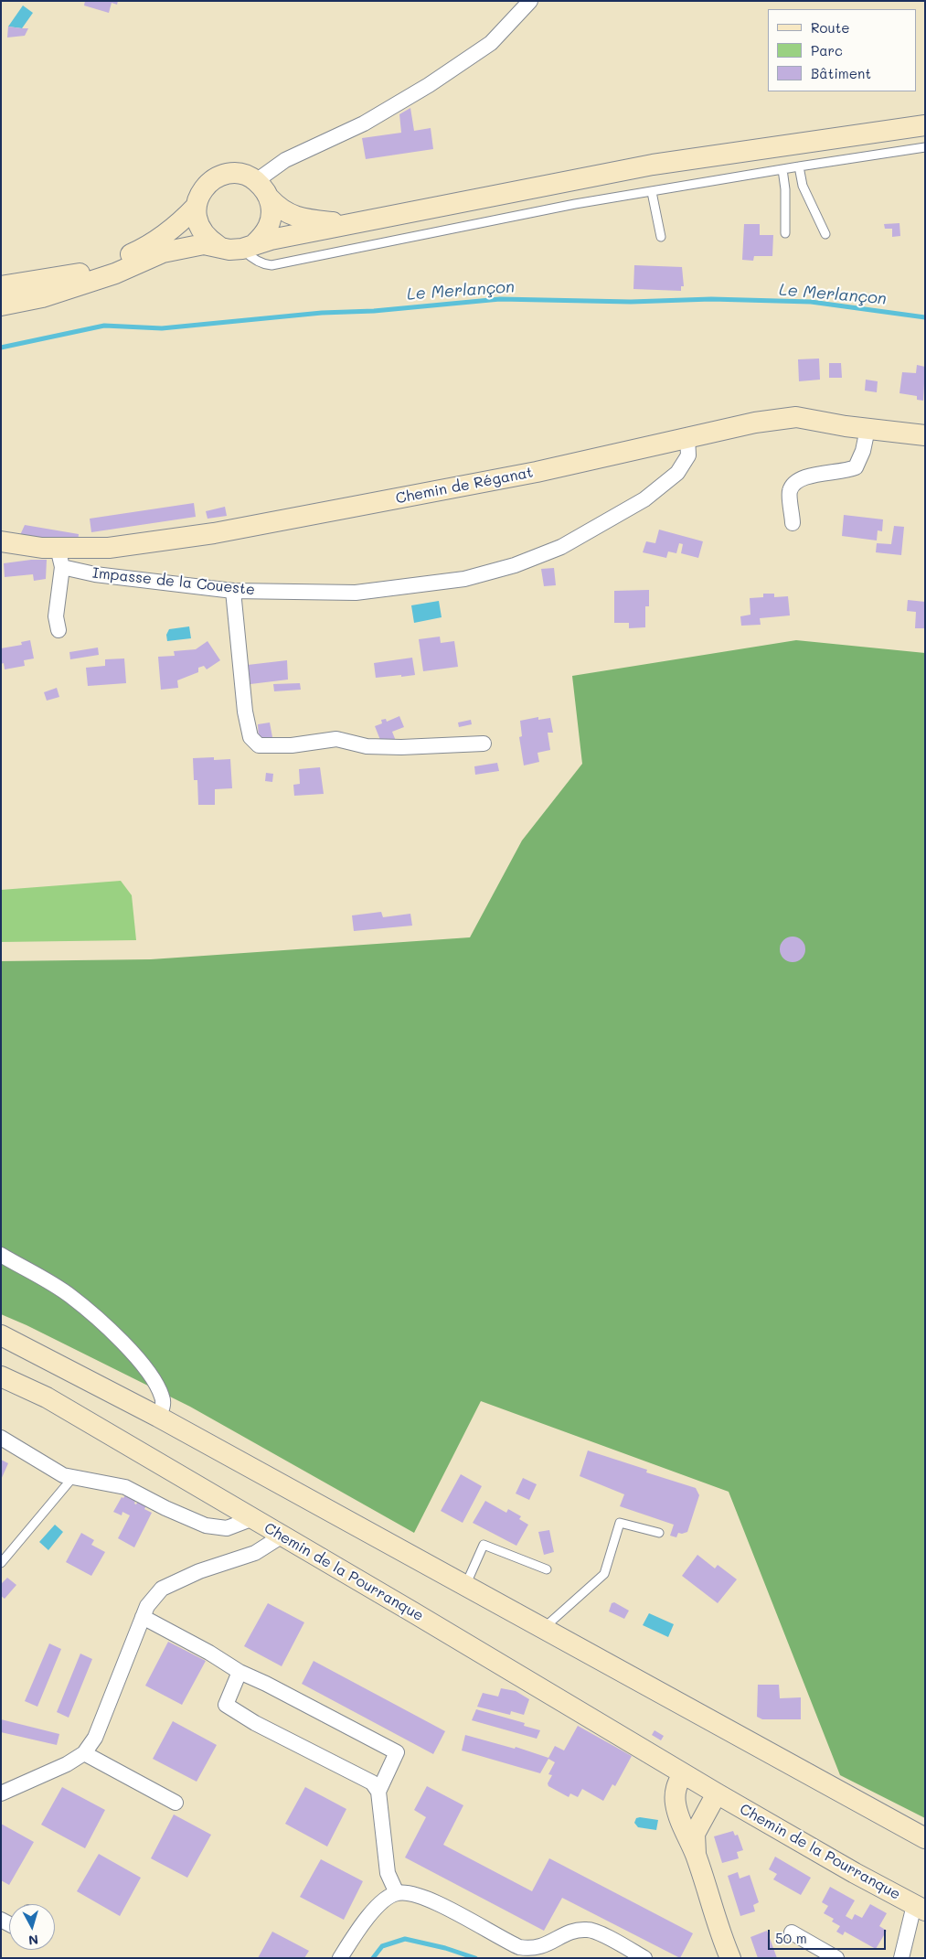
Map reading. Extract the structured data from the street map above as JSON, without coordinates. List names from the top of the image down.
{
  "streets": {
    "main road": ["Chemin de Réganat", "Chemin de la Pourranque"],
    "street": ["Impasse de la Coueste"]
  },
  "crossings": [
    ["Chemin de Réganat", "Impasse de la Coueste"]
  ],
  "water": ["Le Merlançon"],
  "legend": ["Route", "Parc", "Bâtiment"],
  "scale_bar": "50 m",
  "north": "bottom"
}
